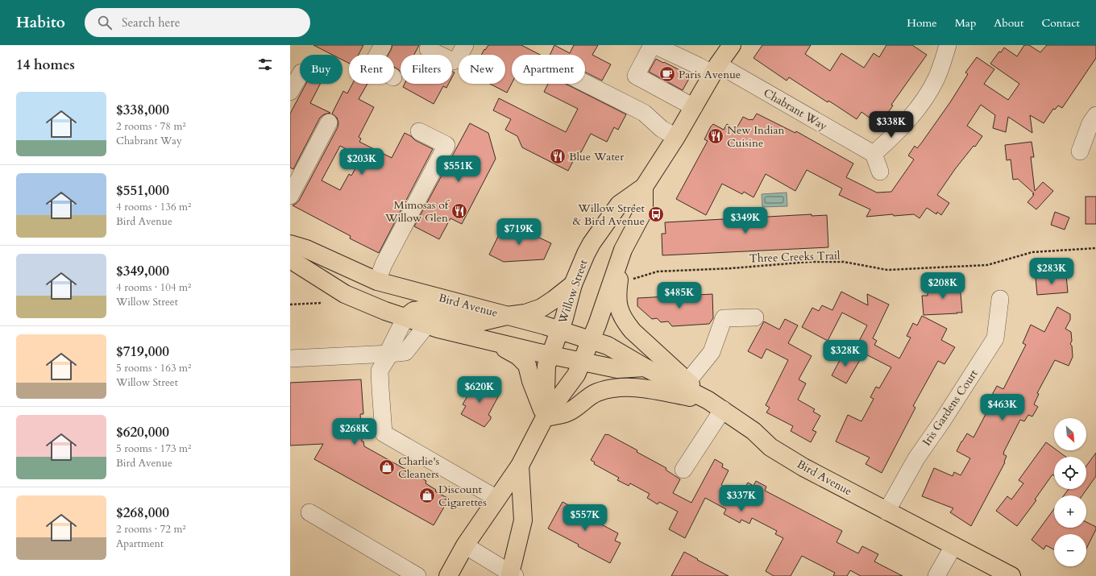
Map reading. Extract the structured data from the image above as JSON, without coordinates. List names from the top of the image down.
{
  "streets": {
    "main road": ["Willow Street", "Bird Avenue"],
    "street": ["Chabrant Way", "Iris Gardens Court"],
    "path": ["Three Creeks Trail"]
  },
  "crossings": [
    ["Chabrant Way", "Willow Street"],
    ["Willow Street", "Bird Avenue"],
    ["Bird Avenue", "Iris Gardens Court"]
  ],
  "places": {
    "cafe": ["Paris Avenue"],
    "restaurant": ["New Indian Cuisine", "Blue Water", "Mimosas of Willow Glen"],
    "bus stop": ["Willow Street & Bird Avenue"],
    "shop": ["Charlie's Cleaners", "Discount Cigarettes"]
  },
  "north": "bottom right",
  "page": {
    "header": "Habito",
    "search": "Search here",
    "nav": [
      "Home",
      "Map",
      "About",
      "Contact"
    ],
    "heading": "14 homes",
    "chip": [
      "Buy",
      "Rent",
      "Filters",
      "New",
      "Apartment"
    ],
    "list": [
      {
        "name": "$338,000",
        "note": "2 rooms · 78 m² · Chabrant Way"
      },
      {
        "name": "$551,000",
        "note": "4 rooms · 136 m² · Bird Avenue"
      },
      {
        "name": "$349,000",
        "note": "4 rooms · 104 m² · Willow Street"
      },
      {
        "name": "$719,000",
        "note": "5 rooms · 163 m² · Willow Street"
      },
      {
        "name": "$620,000",
        "note": "5 rooms · 173 m² · Bird Avenue"
      },
      {
        "name": "$268,000",
        "note": "2 rooms · 72 m² · Apartment"
      }
    ],
    "price": [
      "$338K",
      "$203K",
      "$551K",
      "$349K",
      "$719K",
      "$283K",
      "$208K",
      "$485K",
      "$328K",
      "$620K",
      "$463K",
      "$268K",
      "$337K",
      "$557K"
    ],
    "map_buttons": ["+", "−"]
  }
}
